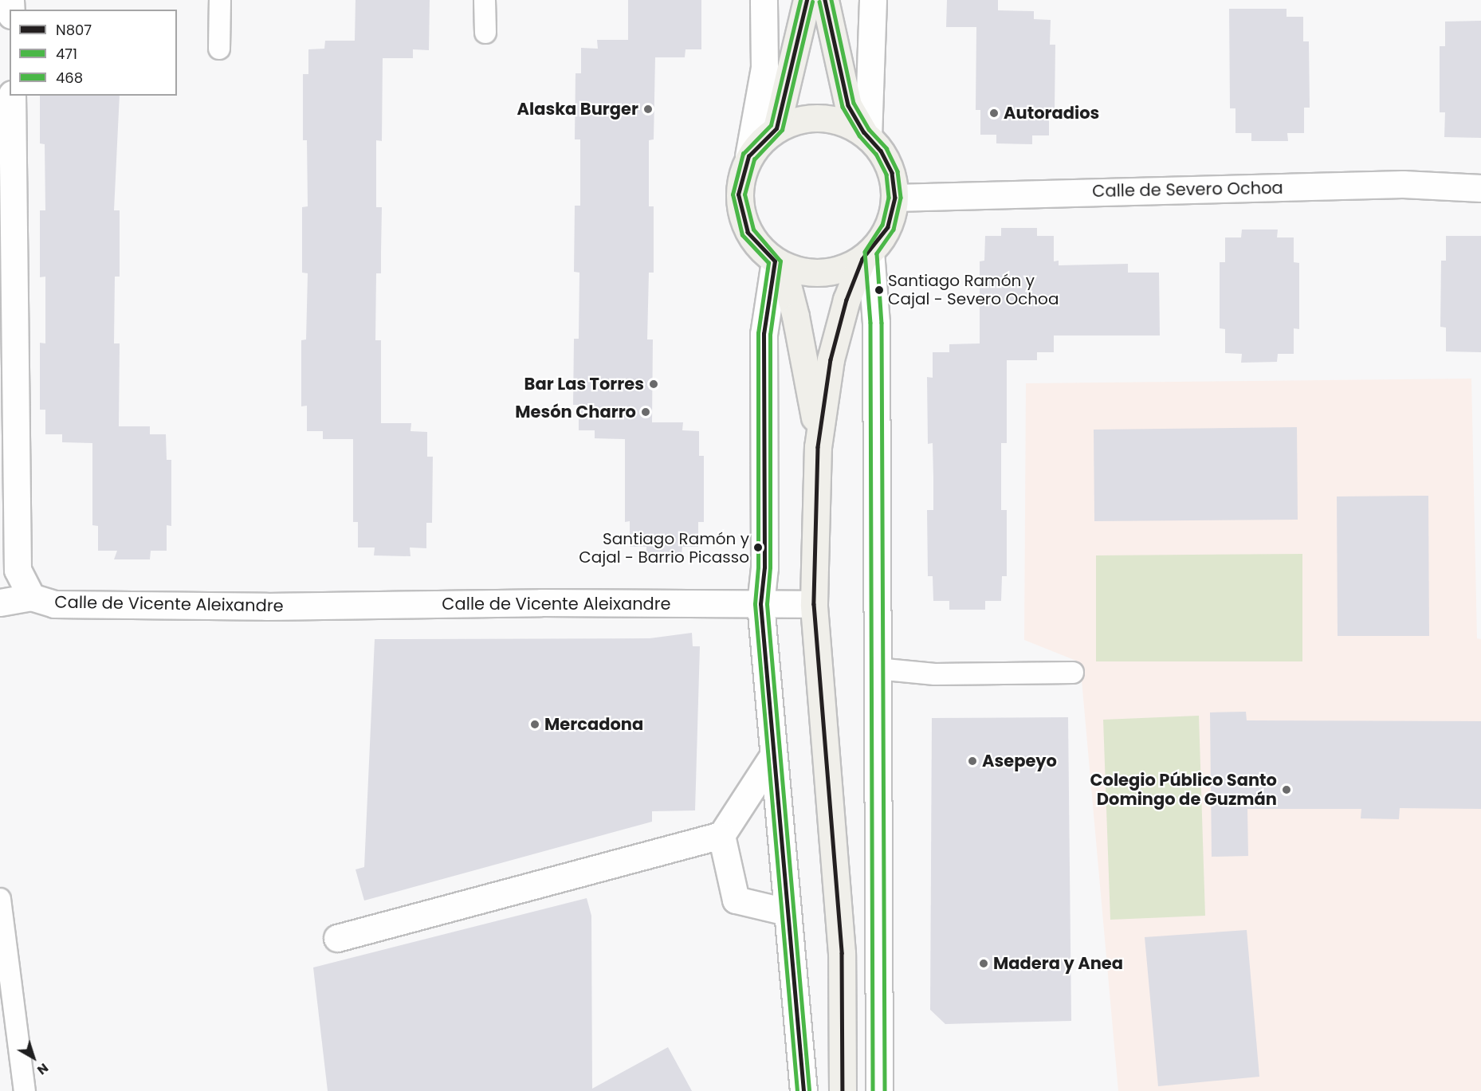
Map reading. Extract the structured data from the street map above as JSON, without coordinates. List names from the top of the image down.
{
  "streets": {
    "street": ["Calle de Severo Ochoa", "Calle de Vicente Aleixandre"]
  },
  "places": [
    "Alaska Burger",
    "Autoradios",
    "Santiago Ramón y Cajal - Severo Ochoa",
    "Bar Las Torres",
    "Mesón Charro",
    "Santiago Ramón y Cajal - Barrio Picasso",
    "Mercadona",
    "Asepeyo",
    "Colegio Público Santo Domingo de Guzmán",
    "Madera y Anea"
  ],
  "lines": ["transit line N807", "transit line 468", "transit line 471"],
  "legend": ["N807", "471", "468"],
  "north": "bottom right"
}
